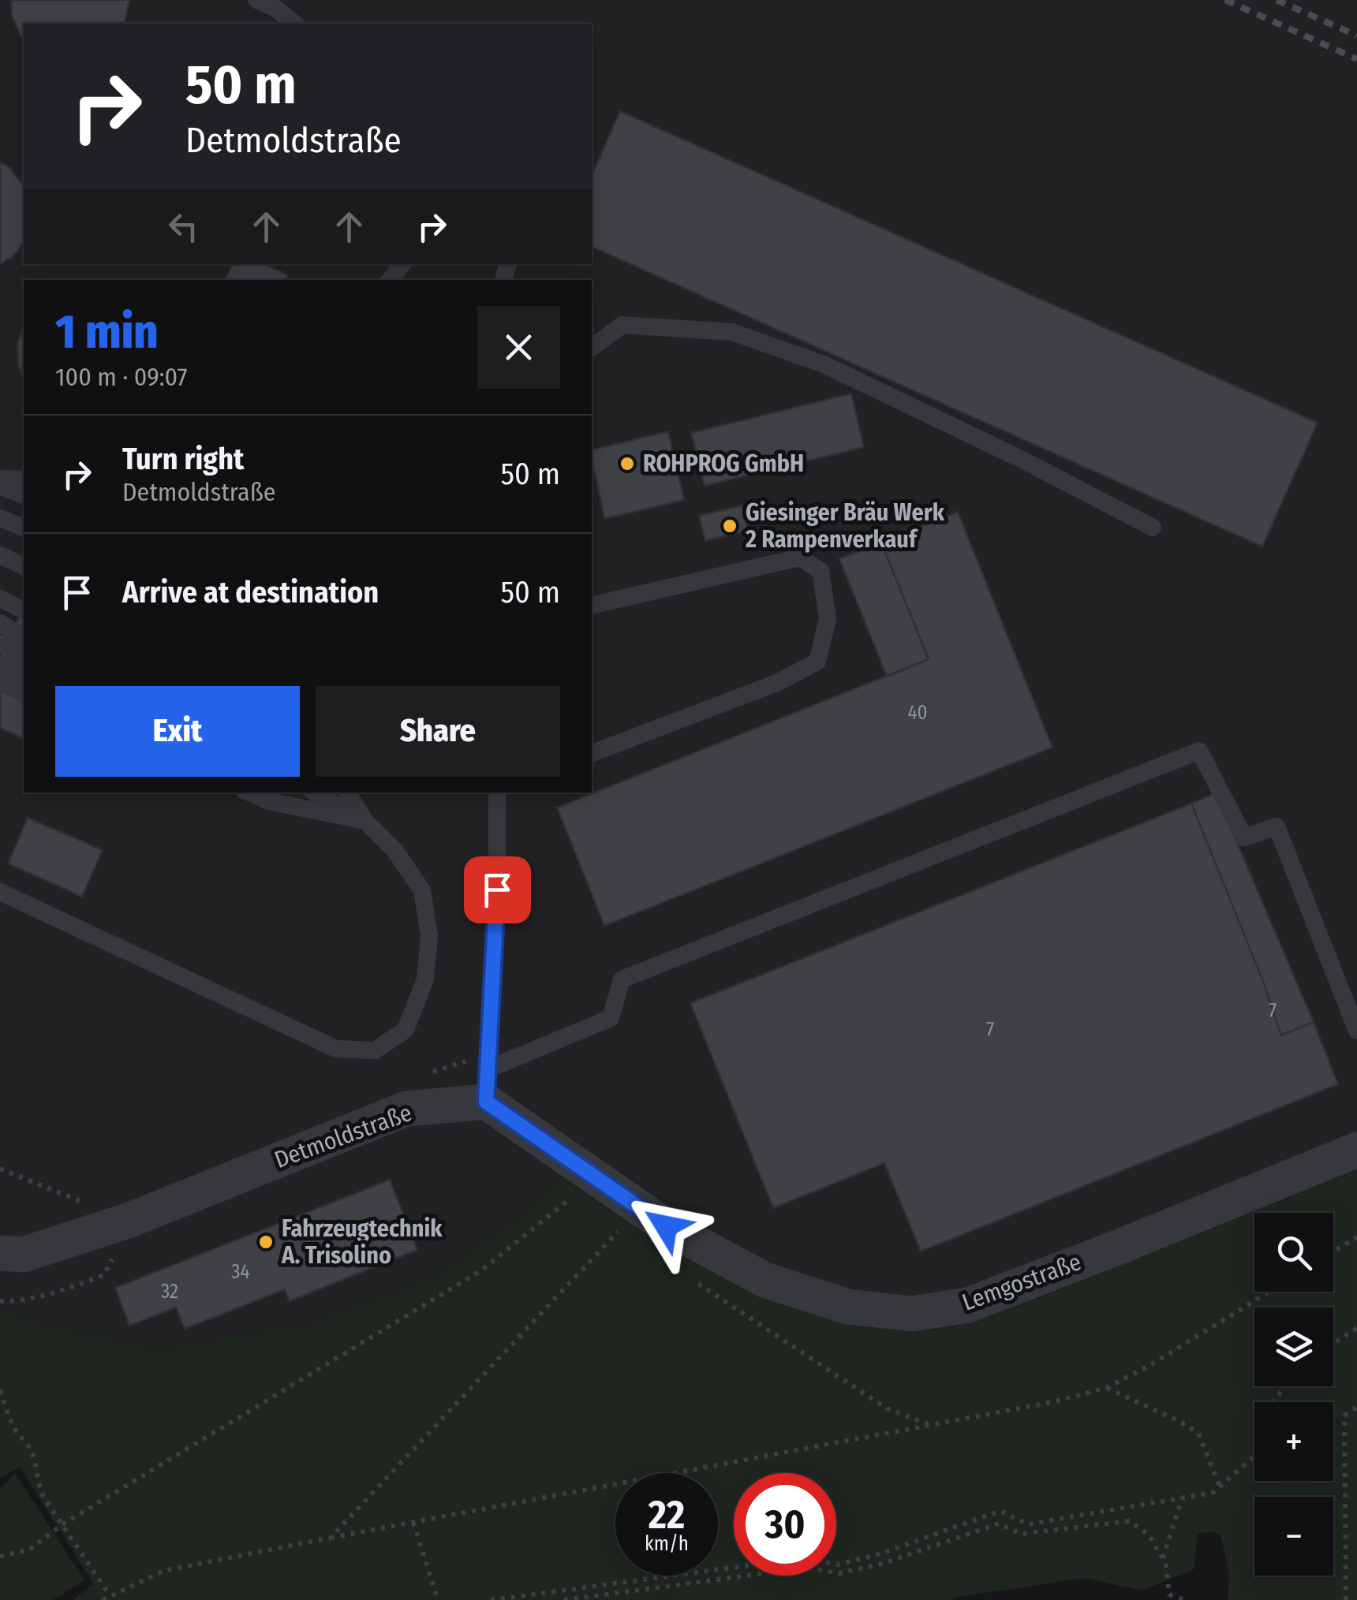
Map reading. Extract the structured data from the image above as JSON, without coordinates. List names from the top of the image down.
{
  "streets": {
    "street": ["Detmoldstraße", "Lemgostraße"]
  },
  "crossings": [
    ["Detmoldstraße", "Lemgostraße"]
  ],
  "places": ["ROHPROG GmbH", "Giesinger Bräu Werk 2 Rampenverkauf", "Fahrzeugtechnik A. Trisolino"],
  "house_numbers": [
    "40",
    "7",
    "7",
    "34",
    "32"
  ],
  "page": {
    "turn": ["50 m", "Detmoldstraße"],
    "heading": ["1 min", "100 m · 09:07"],
    "list": [
      {
        "name": "Turn right",
        "note": "Detmoldstraße",
        "value": "50 m"
      },
      {
        "name": "Arrive at destination",
        "value": "50 m"
      }
    ],
    "buttons": ["Exit", "Share"],
    "map_buttons": ["+", "−"],
    "speed": "22 km/h",
    "limit": "30"
  }
}
